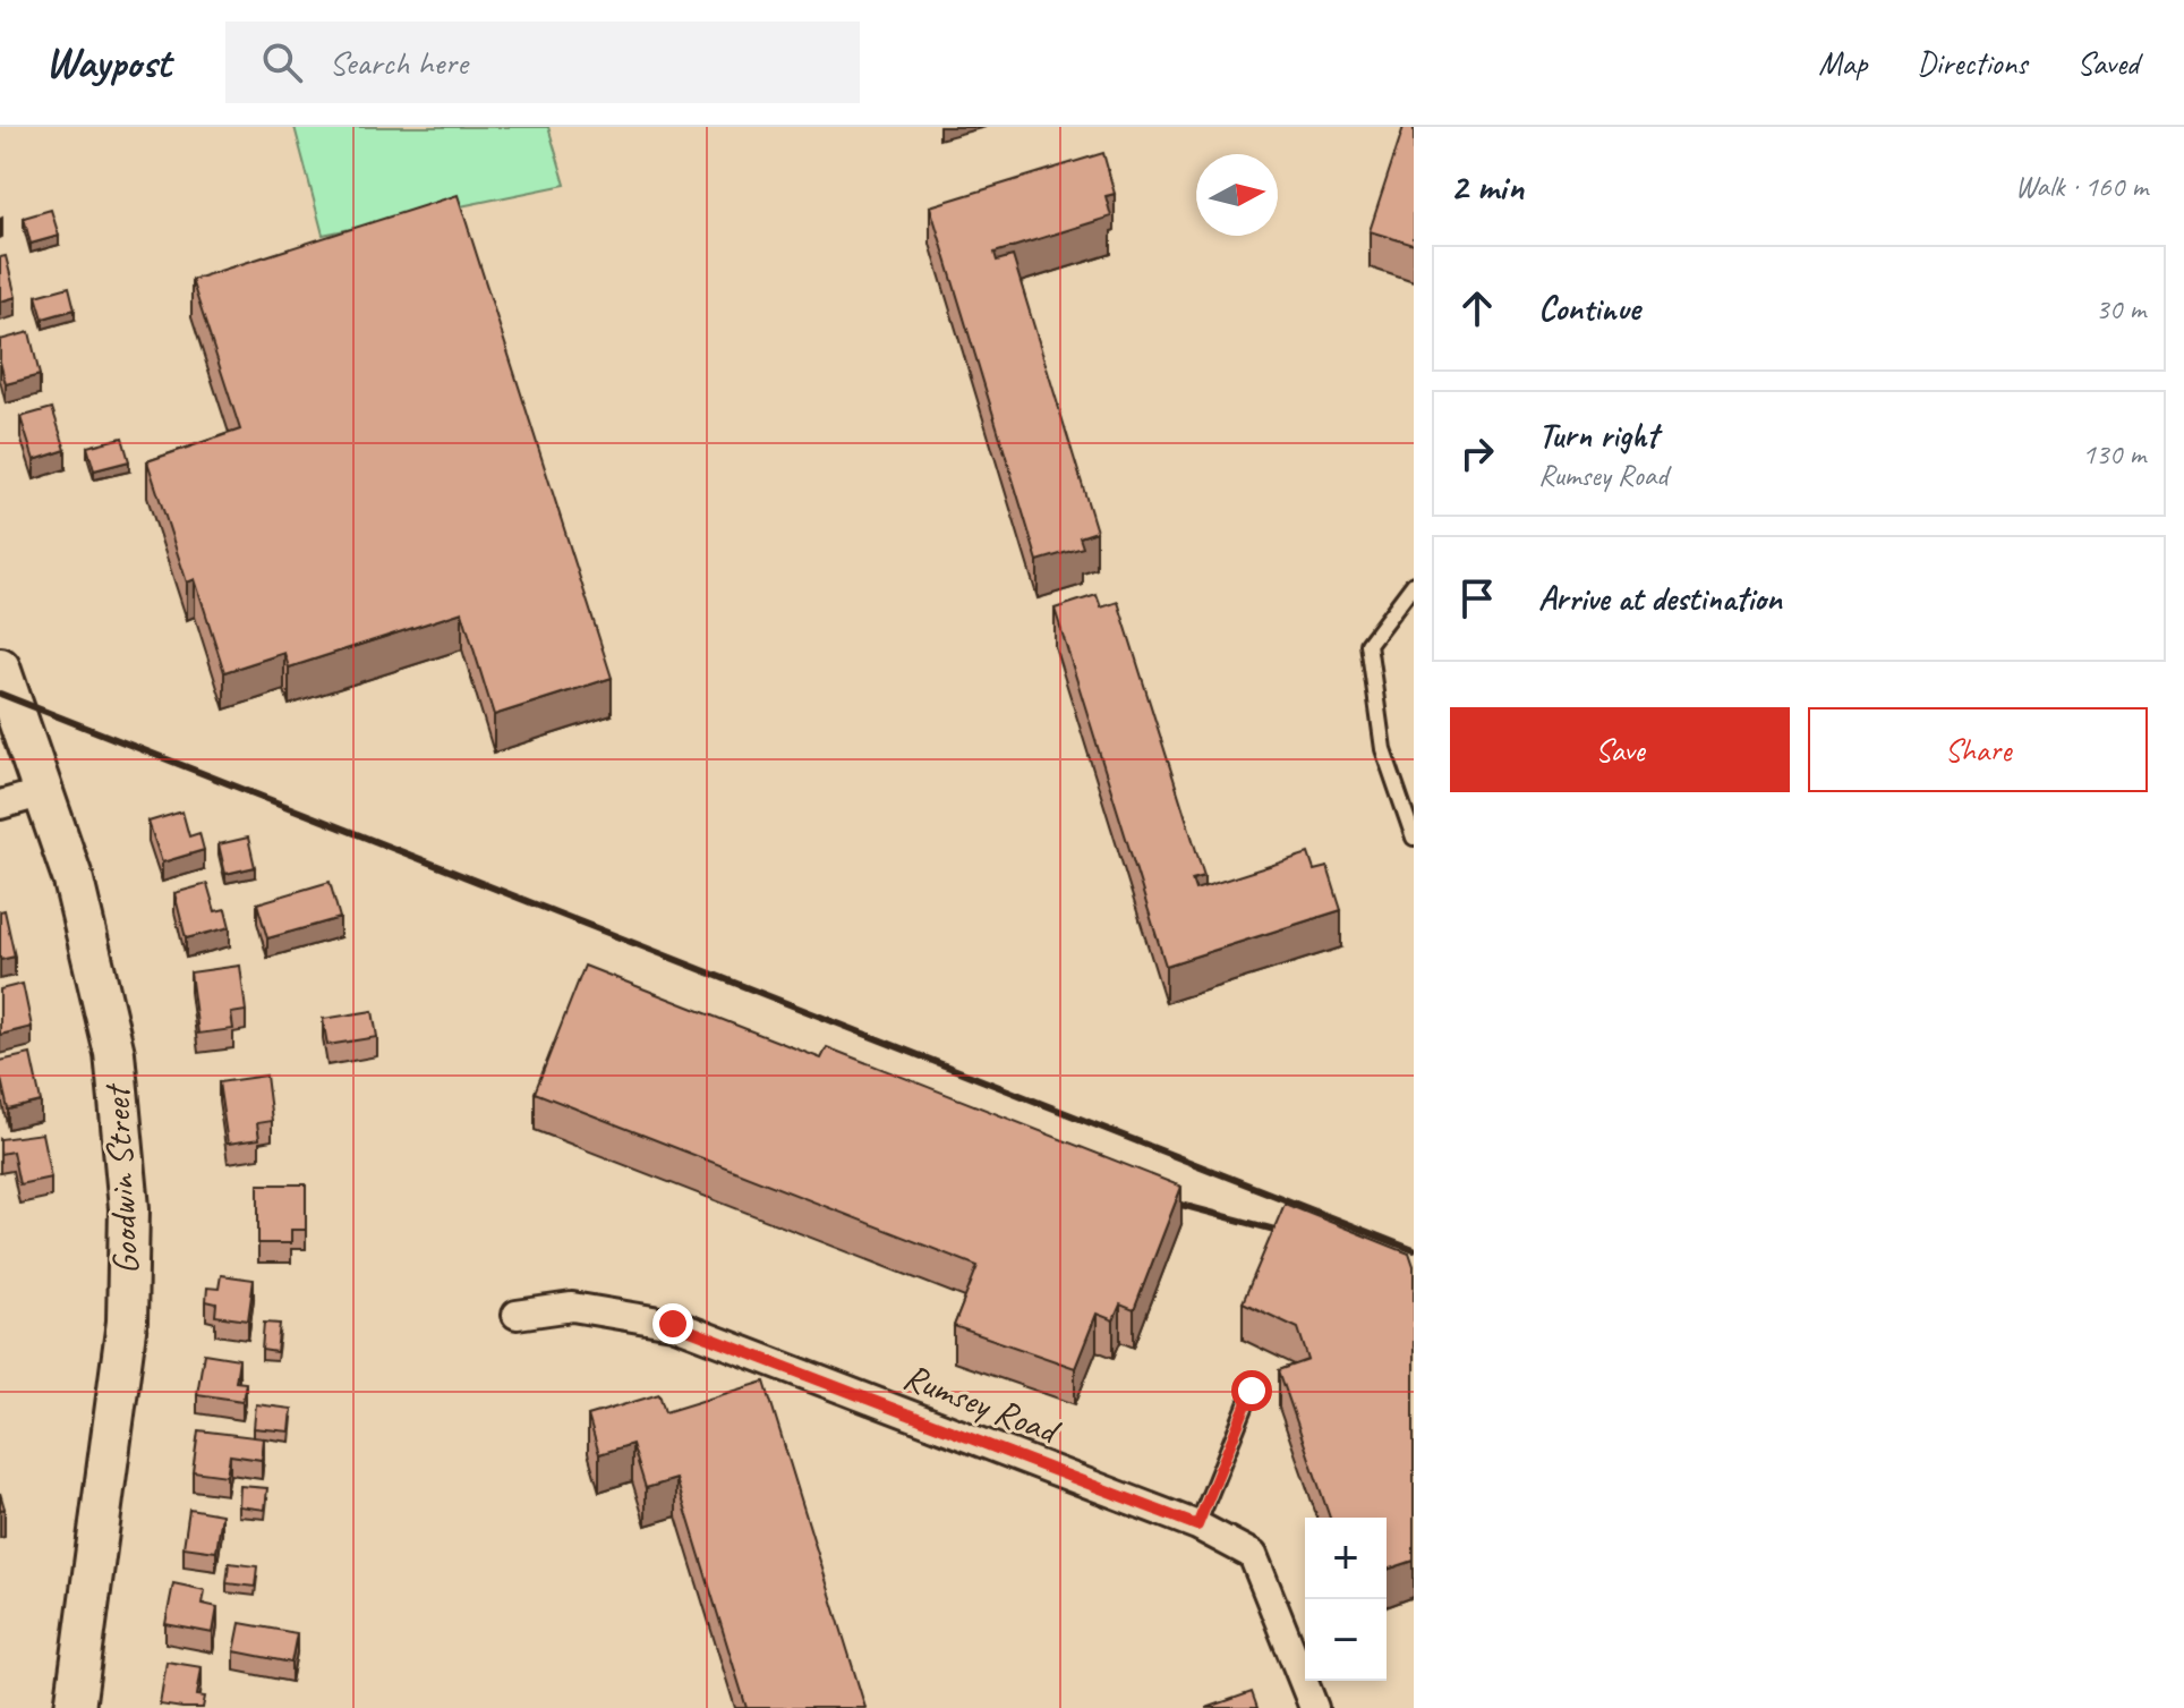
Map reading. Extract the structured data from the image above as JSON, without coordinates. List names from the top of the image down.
{
  "streets": {
    "street": ["Goodwin Street", "Rumsey Road"]
  },
  "north": "right",
  "page": {
    "header": "Waypost",
    "search": "Search here",
    "nav": ["Map", "Directions", "Saved"],
    "heading": ["2 min", "Walk · 160 m"],
    "list": [
      ["Continue", "30 m"],
      ["Turn right", "Rumsey Road", "130 m"],
      "Arrive at destination"
    ],
    "buttons": ["Save", "Share"],
    "map_buttons": ["+", "−"]
  }
}
